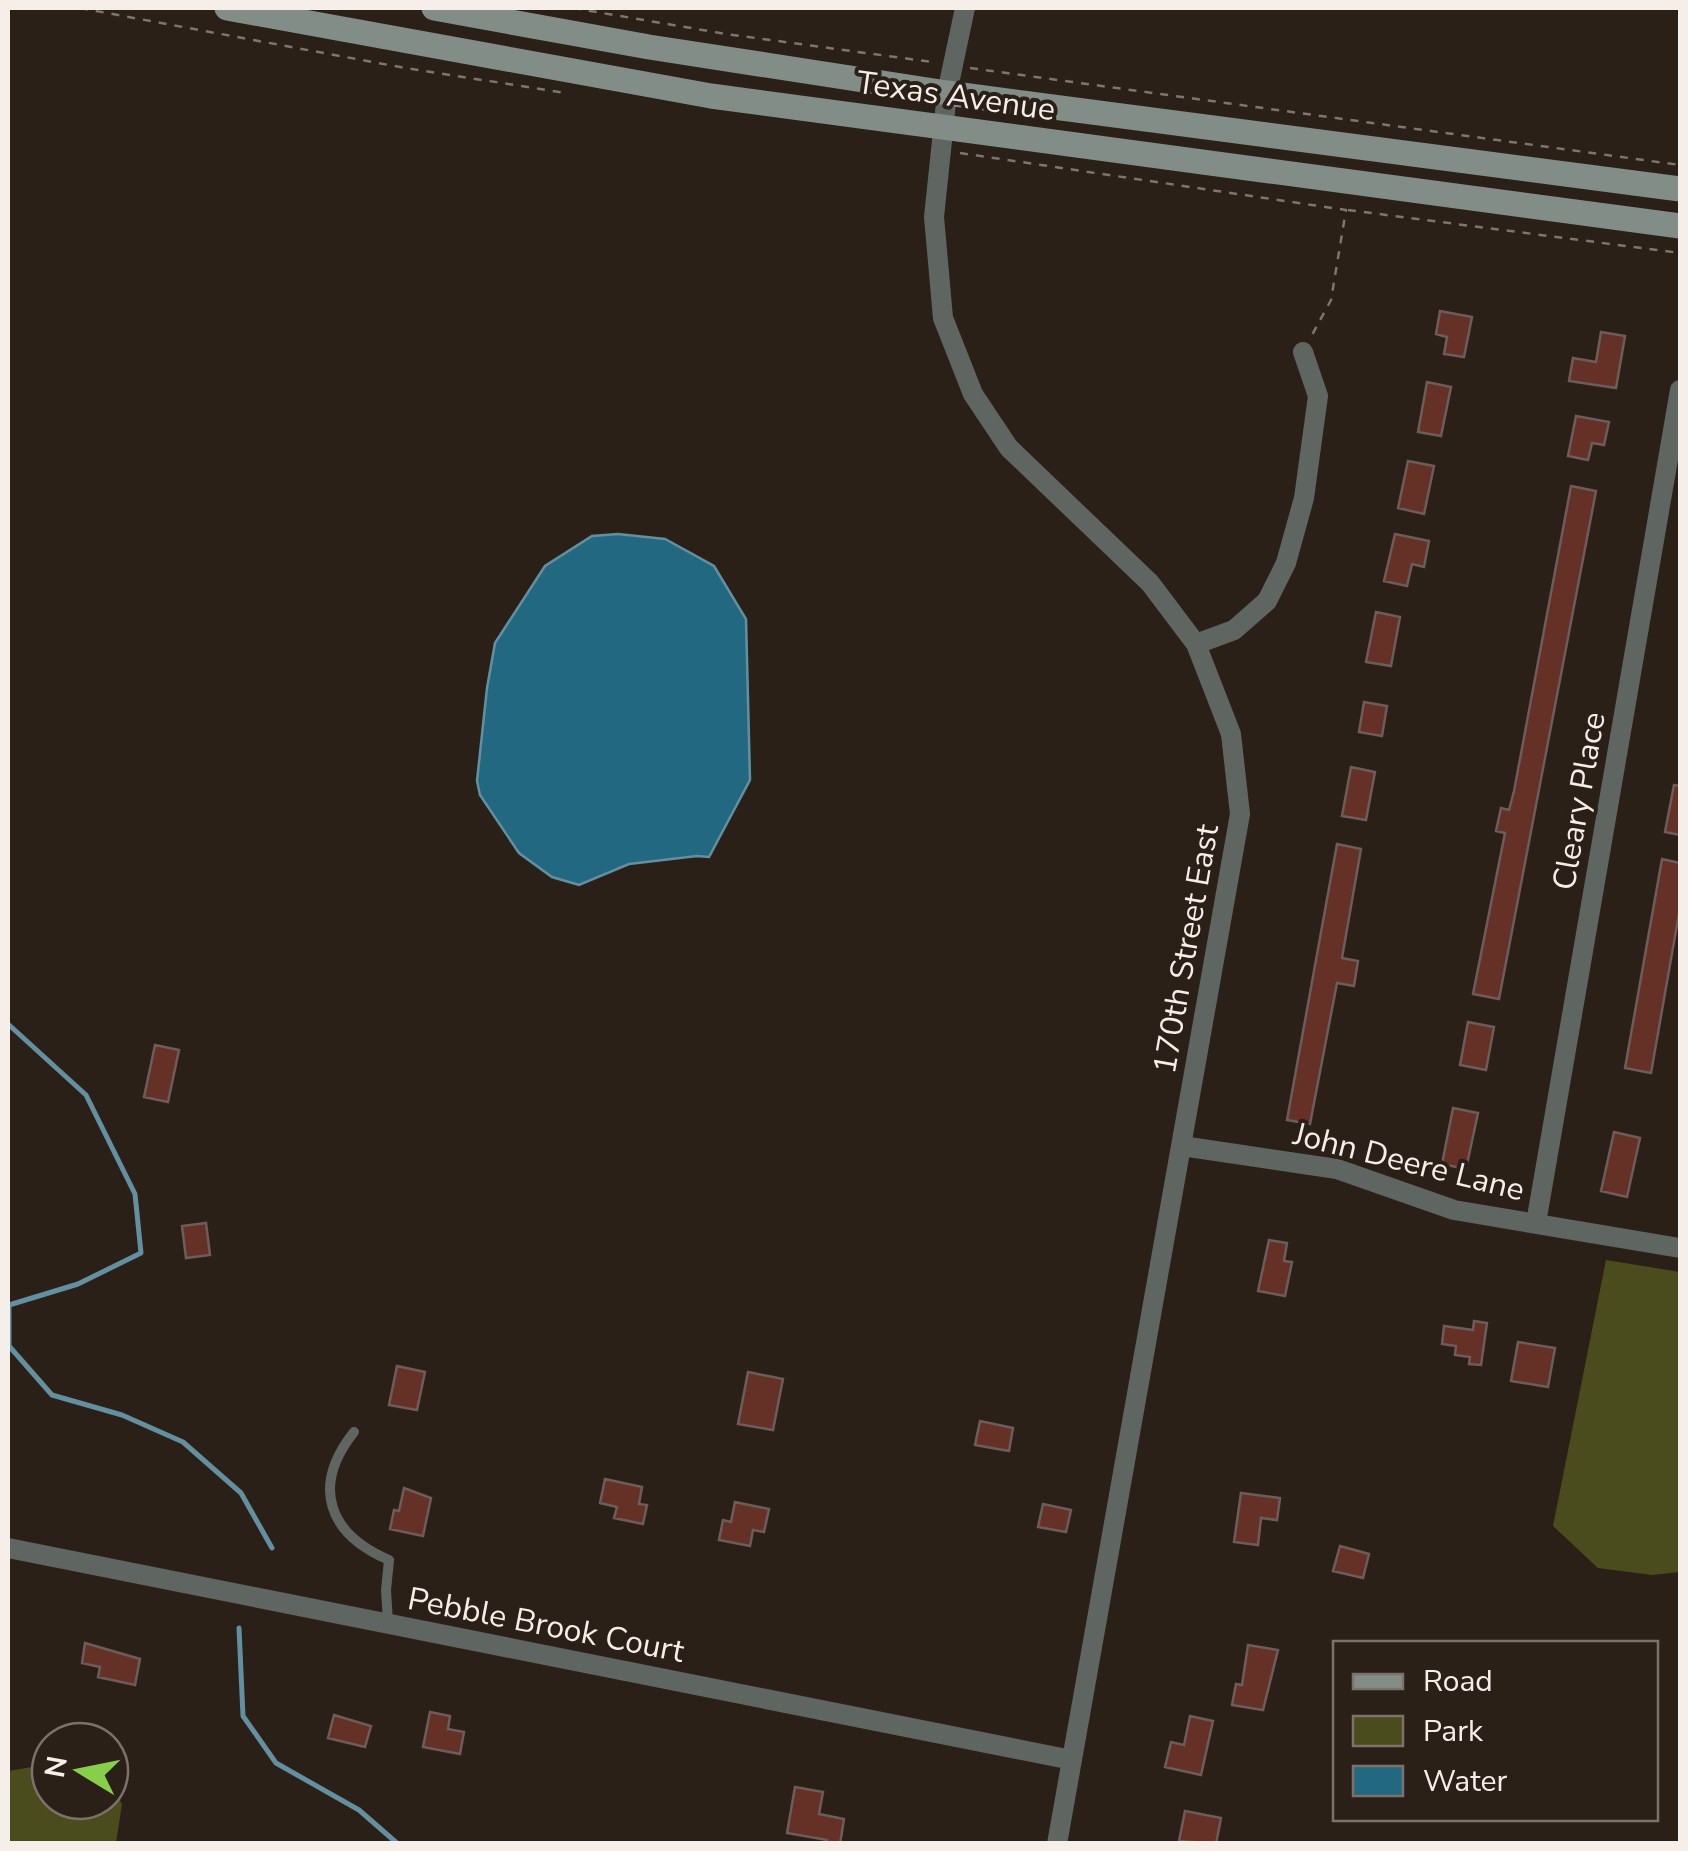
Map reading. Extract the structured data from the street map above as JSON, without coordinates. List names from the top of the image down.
{
  "streets": {
    "main road": ["Texas Avenue"],
    "street": [
      "Cleary Place",
      "170th Street East",
      "John Deere Lane",
      "Pebble Brook Court"
    ]
  },
  "crossings": [
    ["Texas Avenue", "170th Street East"],
    ["Cleary Place", "John Deere Lane"],
    ["170th Street East", "John Deere Lane"],
    ["170th Street East", "Pebble Brook Court"]
  ],
  "legend": ["Road", "Park", "Water"],
  "north": "left"
}
